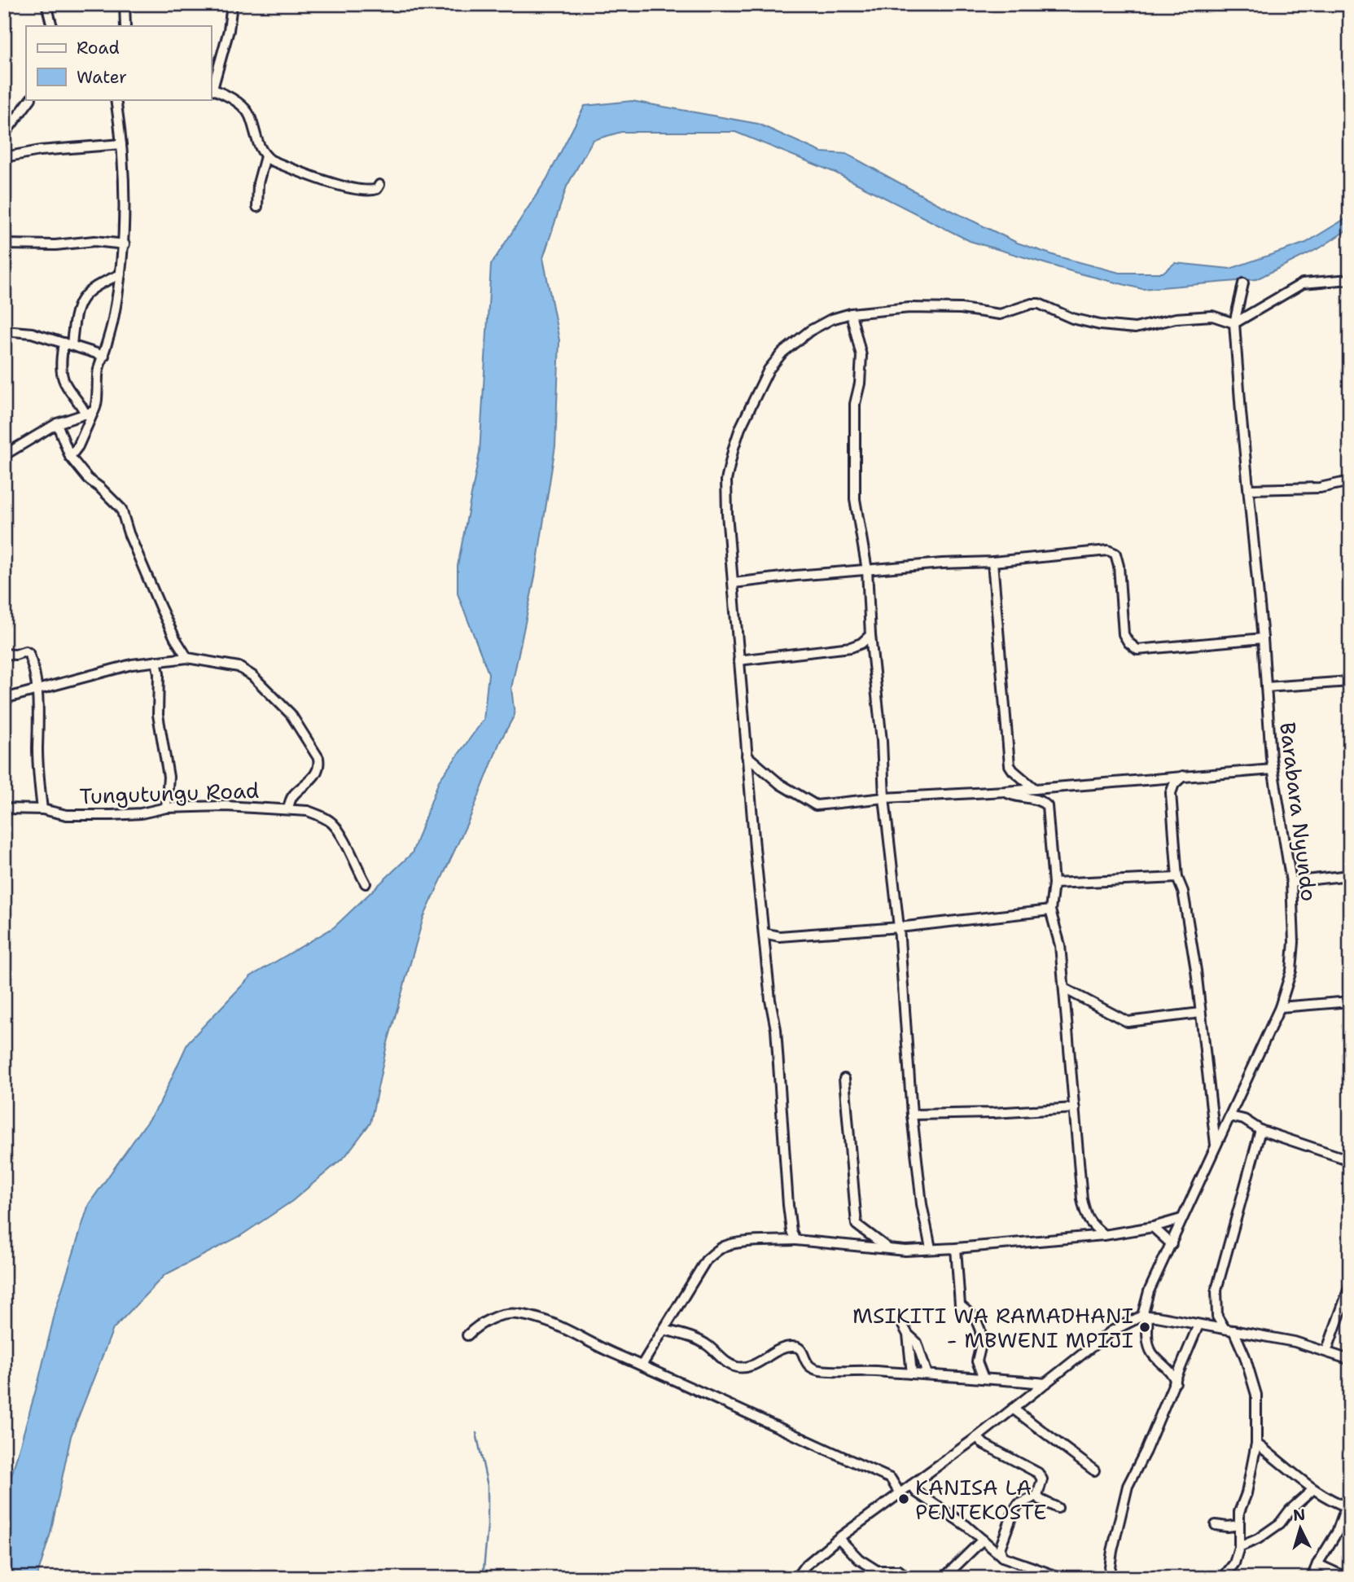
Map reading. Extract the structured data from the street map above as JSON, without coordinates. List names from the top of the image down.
{
  "streets": {
    "street": ["Tungutungu Road", "Barabara Nyundo"]
  },
  "places": ["MSIKITI WA RAMADHANI - MBWENI MPIJI", "KANISA LA PENTEKOSTE"],
  "legend": ["Road", "Water"],
  "north": "top"
}
